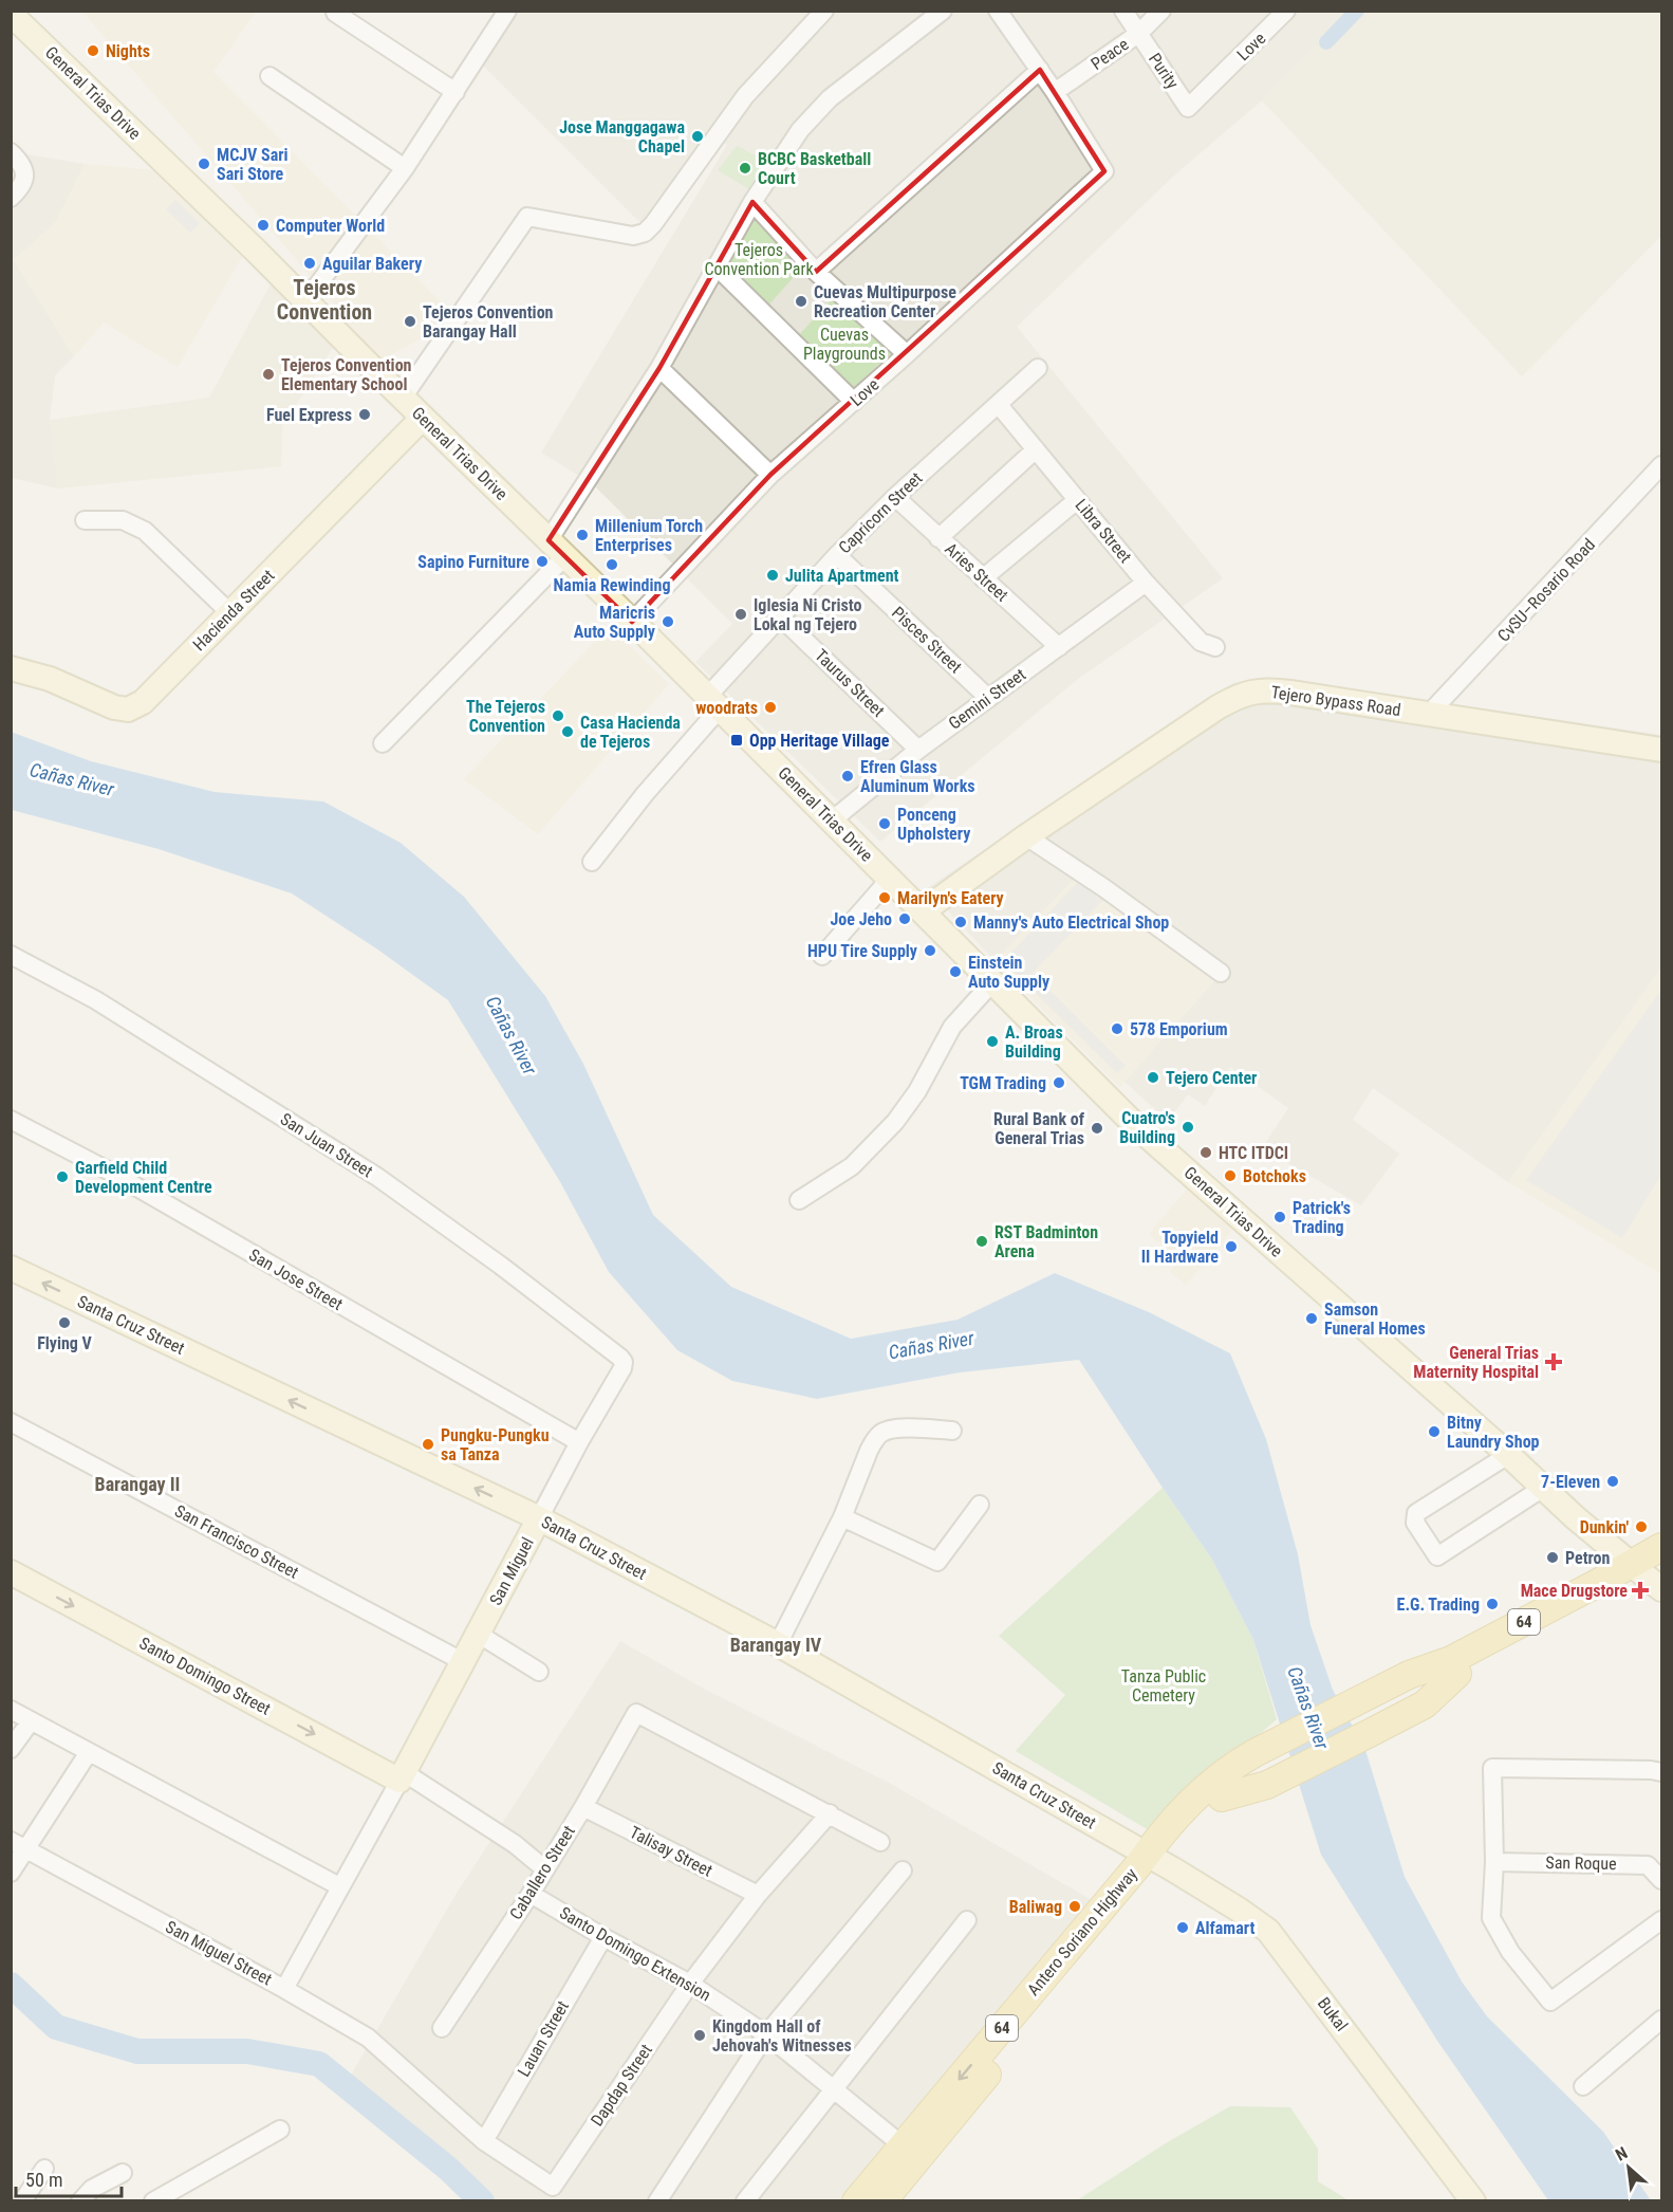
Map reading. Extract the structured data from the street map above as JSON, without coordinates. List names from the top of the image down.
{
  "streets": {
    "main road": [
      "General Trias Drive",
      "Hacienda Street",
      "Tejero Bypass Road",
      "Santa Cruz Street",
      "San Miguel",
      "64",
      "Santo Domingo Street",
      "Antero Soriano Highway",
      "Bukal"
    ],
    "street": [
      "Love",
      "Peace",
      "Purity",
      "Capricorn Street",
      "Libra Street",
      "Aries Street",
      "CvSU–Rosario Road",
      "Pisces Street",
      "Taurus Street",
      "Gemini Street",
      "San Juan Street",
      "San Jose Street",
      "San Francisco Street",
      "Talisay Street",
      "San Roque",
      "Caballero Street",
      "San Miguel Street",
      "Santo Domingo Extension",
      "Lauan Street",
      "Dapdap Street"
    ]
  },
  "crossings": [
    ["Love", "Peace"],
    ["Love", "Purity"],
    ["Love", "General Trias Drive"],
    ["Peace", "Purity"],
    ["General Trias Drive", "Capricorn Street"],
    ["General Trias Drive", "Hacienda Street"],
    ["General Trias Drive", "Gemini Street"],
    ["General Trias Drive", "Tejero Bypass Road"],
    ["General Trias Drive", "Antero Soriano Highway"],
    ["Capricorn Street", "Libra Street"],
    ["Capricorn Street", "Aries Street"],
    ["Capricorn Street", "Pisces Street"],
    ["Capricorn Street", "Taurus Street"],
    ["Libra Street", "Gemini Street"],
    ["Aries Street", "Gemini Street"],
    ["CvSU–Rosario Road", "Tejero Bypass Road"],
    ["Pisces Street", "Gemini Street"],
    ["Taurus Street", "Gemini Street"],
    ["San Juan Street", "San Miguel"],
    ["San Jose Street", "San Miguel"],
    ["Santa Cruz Street", "San Miguel"],
    ["Santa Cruz Street", "Antero Soriano Highway"],
    ["Santa Cruz Street", "Bukal"],
    ["San Francisco Street", "San Miguel"],
    ["San Miguel", "Santo Domingo Street"],
    ["San Miguel", "San Miguel Street"],
    ["Santo Domingo Street", "San Miguel Street"],
    ["Talisay Street", "Caballero Street"],
    ["Talisay Street", "Dapdap Street"],
    ["Caballero Street", "Santo Domingo Extension"],
    ["Caballero Street", "Dapdap Street"],
    ["Antero Soriano Highway", "Santo Domingo Extension"],
    ["Antero Soriano Highway", "Bukal"],
    ["Santo Domingo Extension", "Lauan Street"],
    ["Santo Domingo Extension", "Dapdap Street"],
    ["Lauan Street", "Dapdap Street"]
  ],
  "one_way": ["Santa Cruz Street", "Santo Domingo Street"],
  "districts": ["Tejeros Convention", "Barangay II", "Barangay IV"],
  "water": ["Cañas River"],
  "parks": ["Tejeros Convention Park", "Cuevas Playgrounds", "Tanza Public Cemetery"],
  "places": {
    "other": [
      "Nights",
      "Jose Manggagawa Chapel",
      "MCJV Sari Sari Store",
      "BCBC Basketball Court",
      "Computer World",
      "Aguilar Bakery",
      "Cuevas Multipurpose Recreation Center",
      "Tejeros Convention Barangay Hall",
      "Tejeros Convention Elementary School",
      "Fuel Express",
      "Millenium Torch Enterprises",
      "Sapino Furniture",
      "Namia Rewinding",
      "Julita Apartment",
      "Iglesia Ni Cristo Lokal ng Tejero",
      "Maricris Auto Supply",
      "woodrats",
      "The Tejeros Convention",
      "Casa Hacienda de Tejeros",
      "Efren Glass Aluminum Works",
      "Ponceng Upholstery",
      "Marilyn's Eatery",
      "Joe Jeho",
      "Manny's Auto Electrical Shop",
      "HPU Tire Supply",
      "Einstein Auto Supply",
      "578 Emporium",
      "A. Broas Building",
      "Tejero Center",
      "TGM Trading",
      "Cuatro's Building",
      "Rural Bank of General Trias",
      "HTC ITDCI",
      "Botchoks",
      "Garfield Child Development Centre",
      "Patrick's Trading",
      "RST Badminton Arena",
      "Topyield II Hardware",
      "Samson Funeral Homes",
      "Flying V",
      "Bitny Laundry Shop",
      "Pungku-Pungku sa Tanza",
      "7-Eleven",
      "Dunkin'",
      "Petron",
      "E.G. Trading",
      "Baliwag",
      "Alfamart",
      "Kingdom Hall of Jehovah's Witnesses"
    ],
    "transit": ["Opp Heritage Village"],
    "health": ["General Trias Maternity Hospital", "Mace Drugstore"]
  },
  "scale_bar": "50 m",
  "north": "top left"
}
